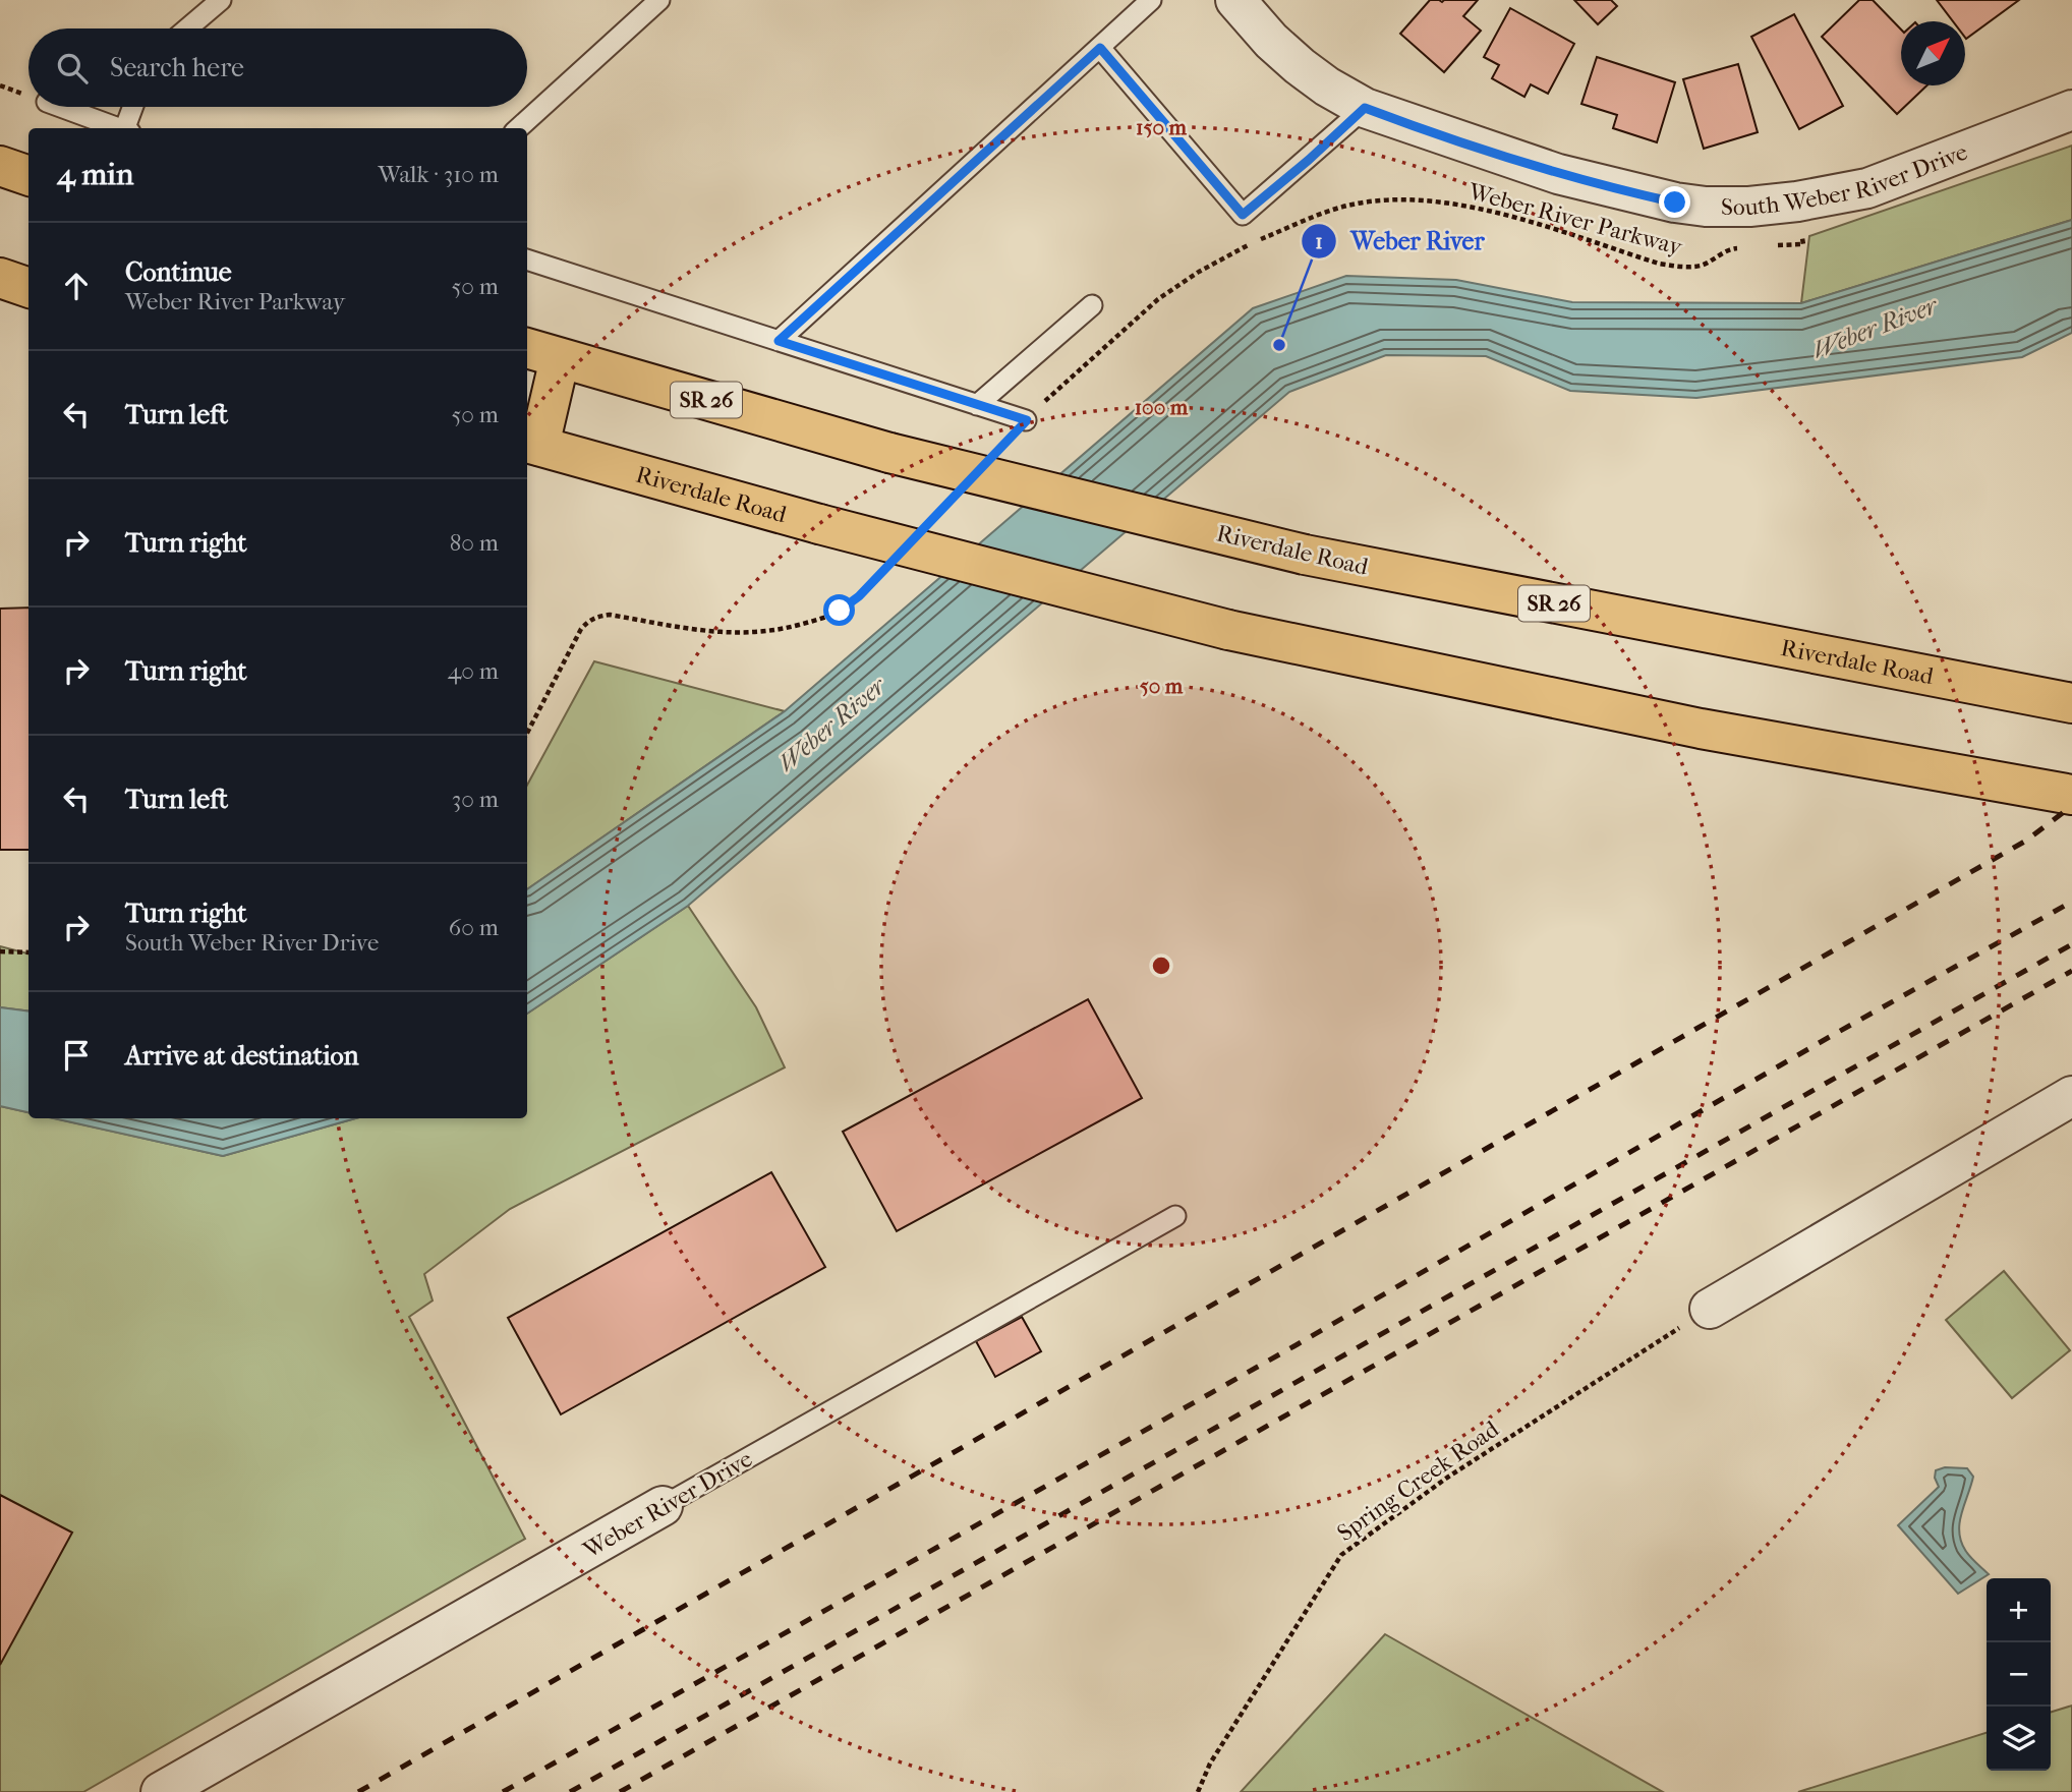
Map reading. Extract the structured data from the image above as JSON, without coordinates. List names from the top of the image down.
{
  "streets": {
    "main road": ["SR 26", "Riverdale Road"],
    "street": ["South Weber River Drive", "Weber River Drive"],
    "path": ["Weber River Parkway", "Spring Creek Road"]
  },
  "water": ["Weber River"],
  "places": ["Weber River"],
  "north": "top right",
  "page": {
    "search": "Search here",
    "heading": ["4 min", "Walk · 310 m"],
    "list": [
      ["Continue", "Weber River Parkway", "50 m"],
      ["Turn left", "50 m"],
      ["Turn right", "80 m"],
      ["Turn right", "40 m"],
      ["Turn left", "30 m"],
      ["Turn right", "South Weber River Drive", "60 m"],
      "Arrive at destination"
    ],
    "map_buttons": ["+", "−"]
  },
  "rings": ["150 m", "100 m", "50 m"]
}
